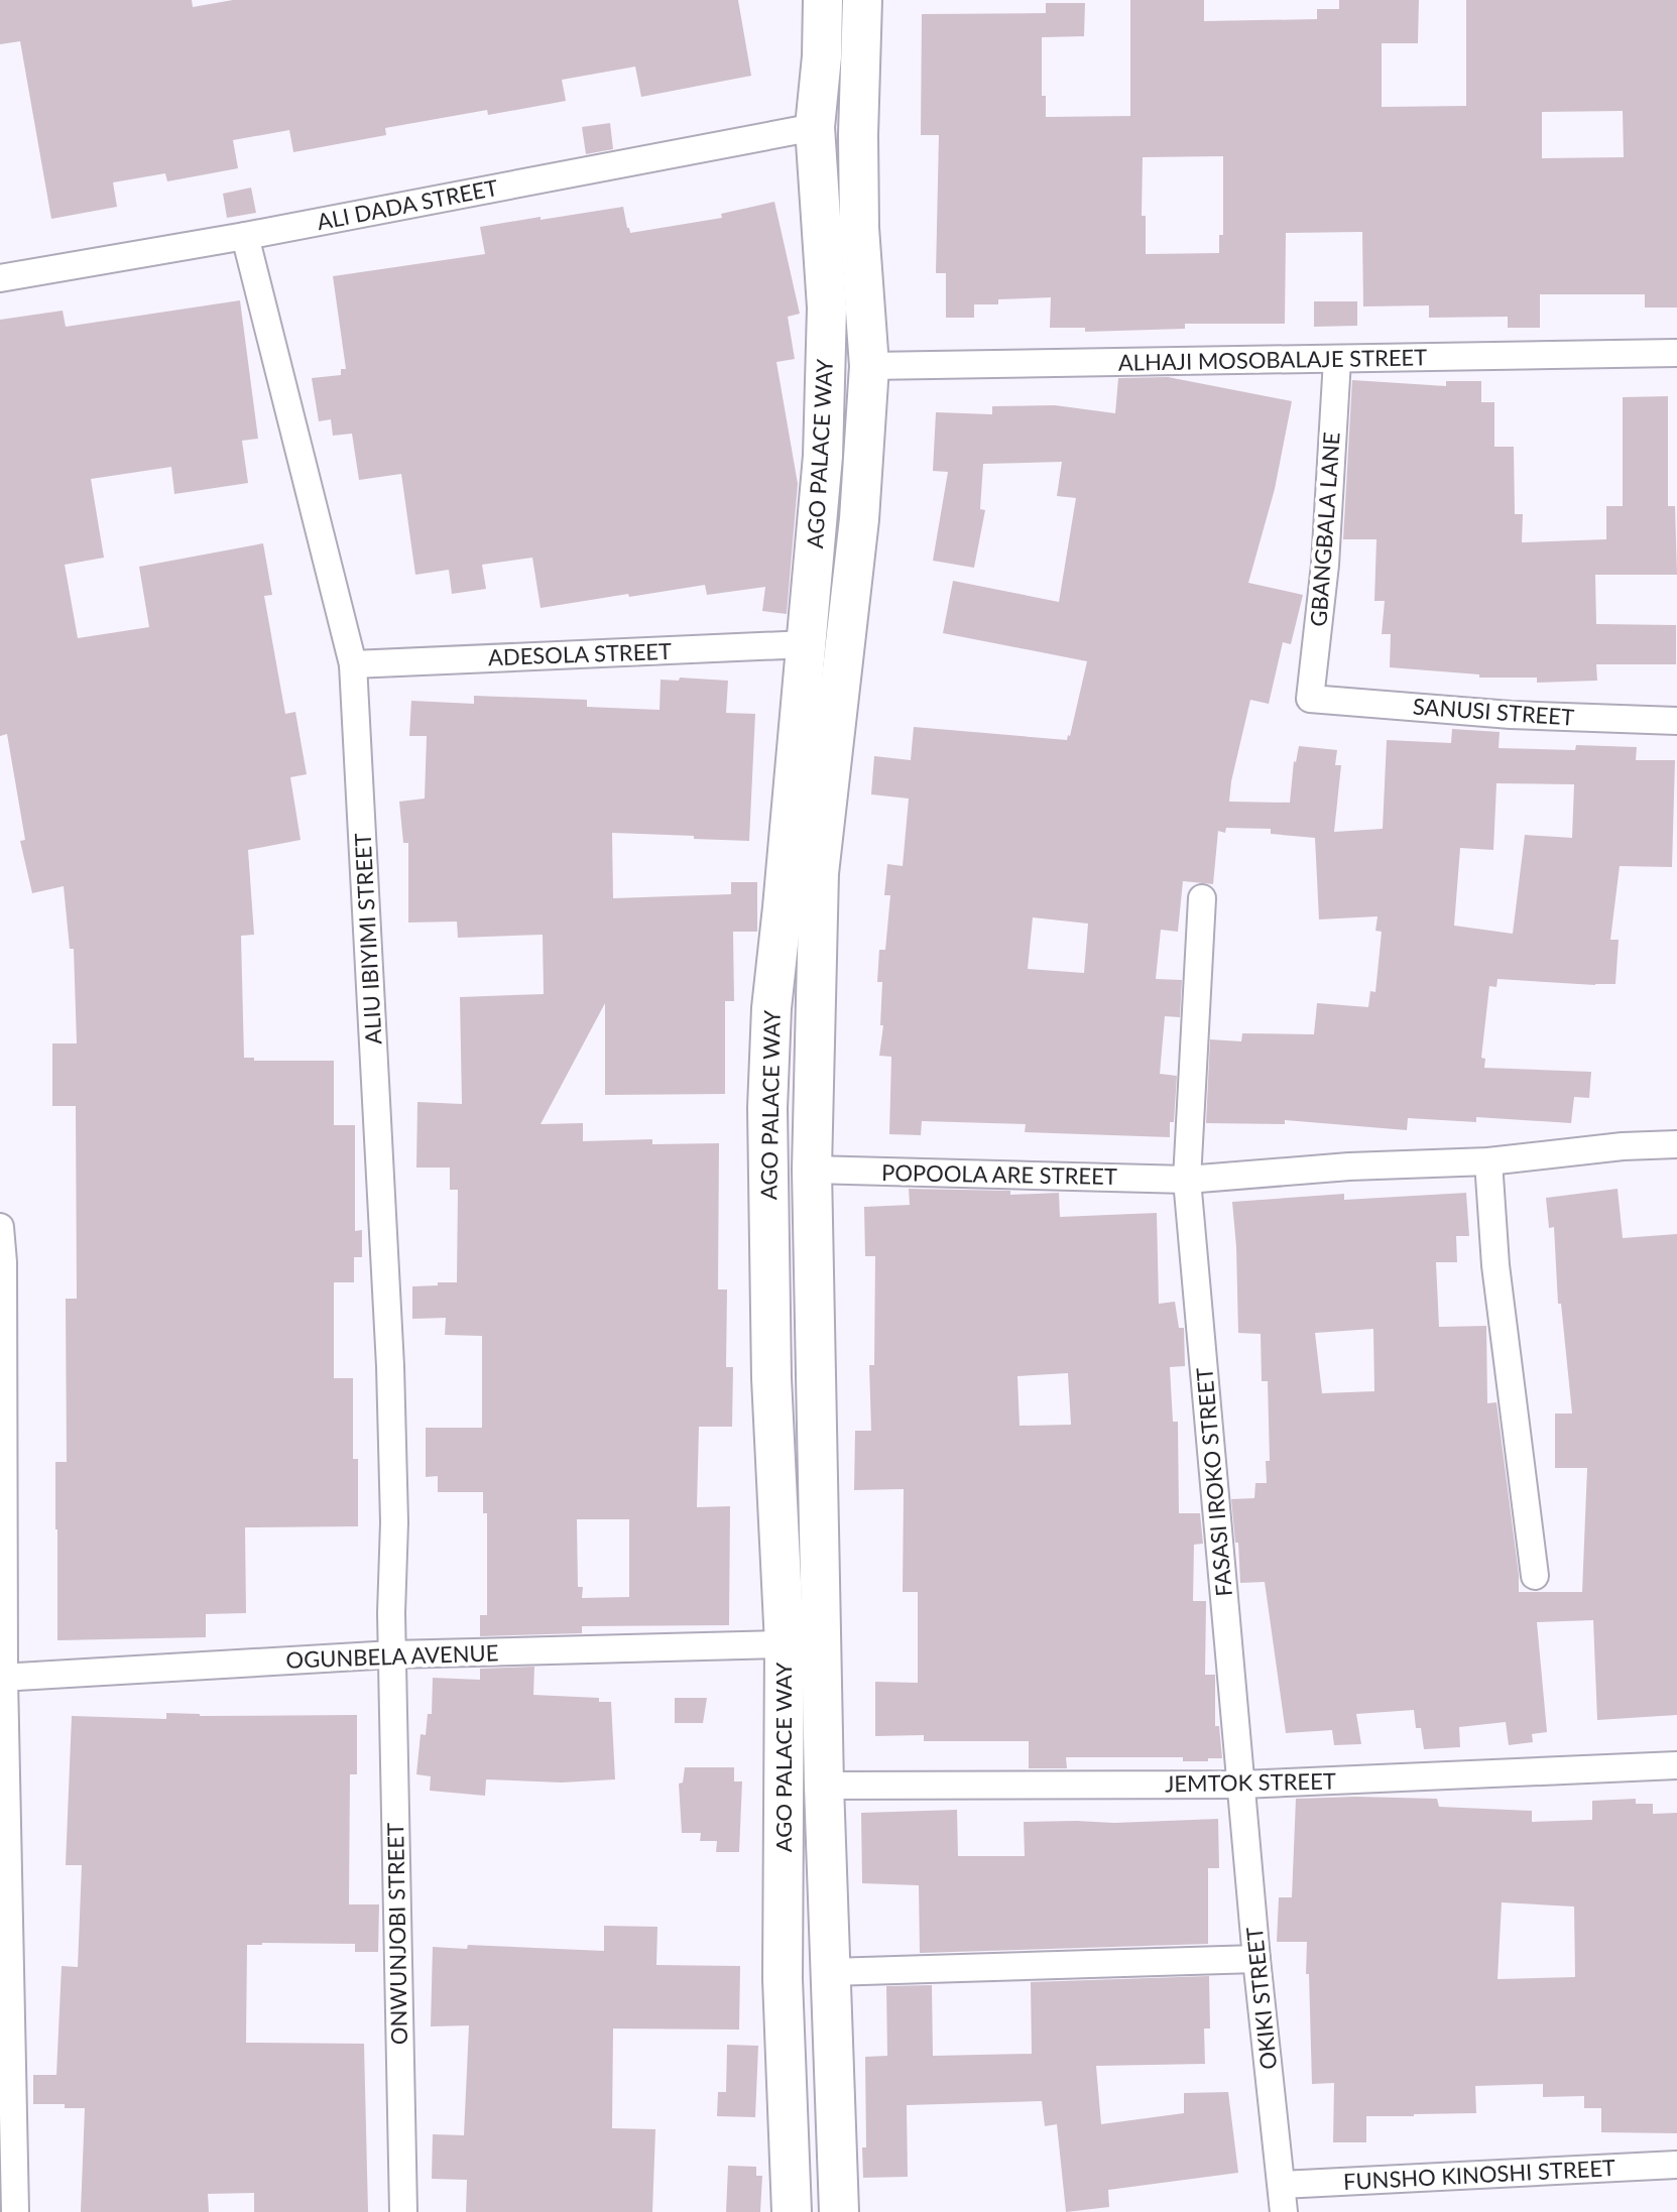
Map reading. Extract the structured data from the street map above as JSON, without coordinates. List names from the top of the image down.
{
  "streets": {
    "main road": ["AGO PALACE WAY"],
    "street": [
      "ALI DADA STREET",
      "ALHAJI MOSOBALAJE STREET",
      "GBANGBALA LANE",
      "ADESOLA STREET",
      "SANUSI STREET",
      "ALIU IBIYIMI STREET",
      "POPOOLA ARE STREET",
      "FASASI IROKO STREET",
      "OGUNBELA AVENUE",
      "JEMTOK STREET",
      "ONWUNJOBI STREET",
      "OKIKI STREET",
      "FUNSHO KINOSHI STREET"
    ]
  },
  "crossings": [
    ["ALI DADA STREET", "AGO PALACE WAY"],
    ["ALI DADA STREET", "ALIU IBIYIMI STREET"],
    ["ALHAJI MOSOBALAJE STREET", "AGO PALACE WAY"],
    ["ALHAJI MOSOBALAJE STREET", "GBANGBALA LANE"],
    ["AGO PALACE WAY", "ADESOLA STREET"],
    ["AGO PALACE WAY", "POPOOLA ARE STREET"],
    ["AGO PALACE WAY", "OGUNBELA AVENUE"],
    ["AGO PALACE WAY", "JEMTOK STREET"],
    ["GBANGBALA LANE", "SANUSI STREET"],
    ["ADESOLA STREET", "ALIU IBIYIMI STREET"],
    ["ALIU IBIYIMI STREET", "OGUNBELA AVENUE"],
    ["ALIU IBIYIMI STREET", "ONWUNJOBI STREET"],
    ["POPOOLA ARE STREET", "FASASI IROKO STREET"],
    ["FASASI IROKO STREET", "JEMTOK STREET"],
    ["FASASI IROKO STREET", "OKIKI STREET"],
    ["OGUNBELA AVENUE", "ONWUNJOBI STREET"],
    ["JEMTOK STREET", "OKIKI STREET"],
    ["OKIKI STREET", "FUNSHO KINOSHI STREET"]
  ]
}
